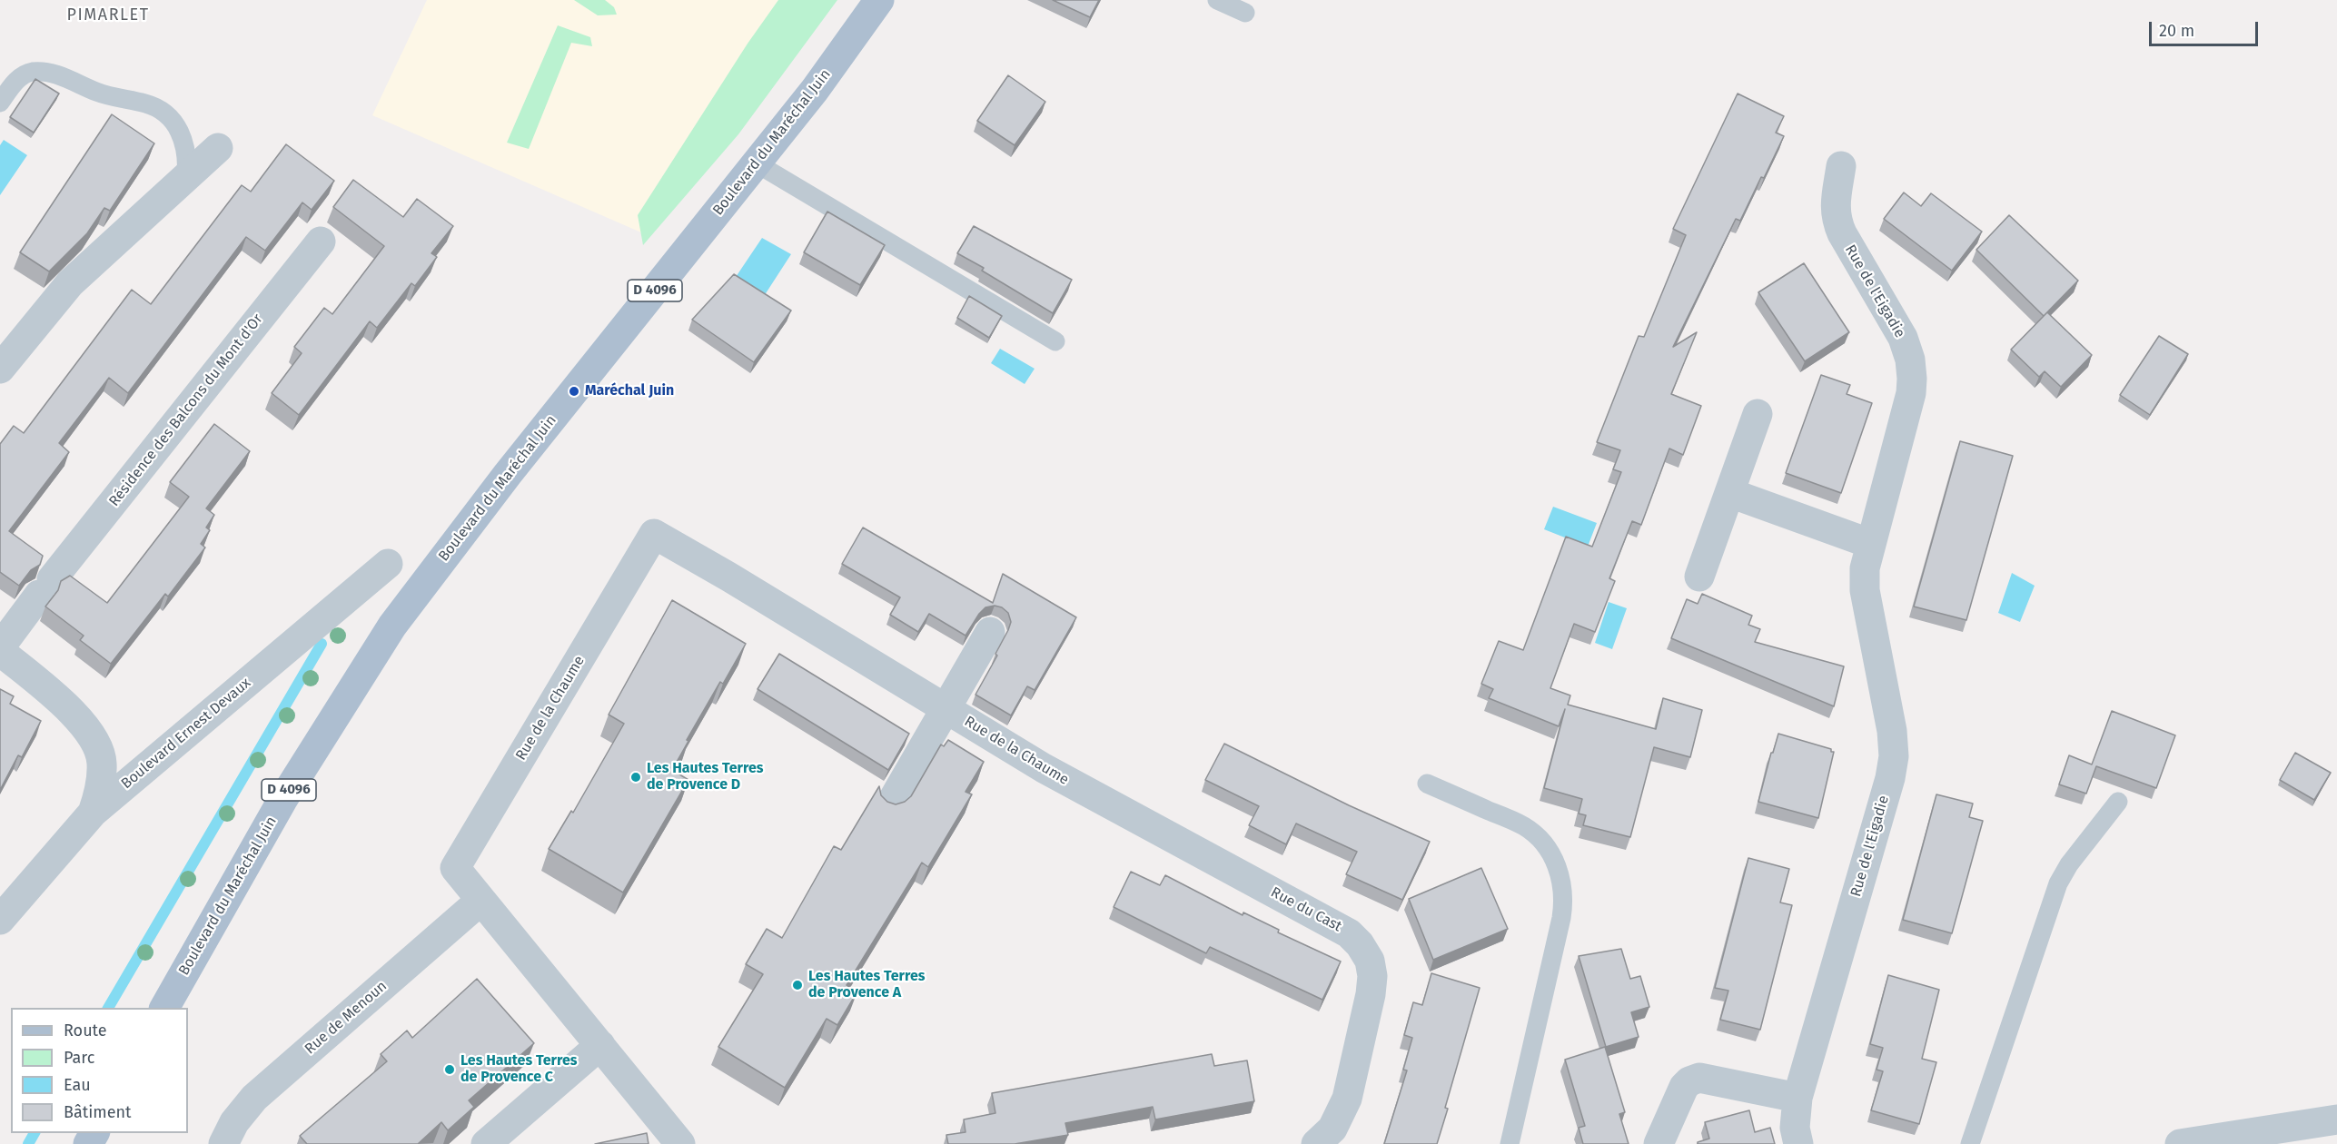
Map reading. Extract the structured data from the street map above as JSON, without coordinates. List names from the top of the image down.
{
  "streets": {
    "main road": ["Boulevard du Maréchal Juin", "D 4096"],
    "street": [
      "Rue de l'Eigadie",
      "Résidence des Balcons du Mont d'Or",
      "Rue de la Chaume",
      "Boulevard Ernest Devaux",
      "Rue du Cast",
      "Rue de Menoun"
    ]
  },
  "crossings": [
    ["Rue de la Chaume", "Rue du Cast"],
    ["Rue de la Chaume", "Rue de Menoun"]
  ],
  "districts": ["PIMARLET"],
  "places": [
    "Maréchal Juin",
    "Les Hautes Terres de Provence D",
    "Les Hautes Terres de Provence A",
    "Les Hautes Terres de Provence C"
  ],
  "legend": [
    "Route",
    "Parc",
    "Eau",
    "Bâtiment"
  ],
  "scale_bar": "20 m"
}
